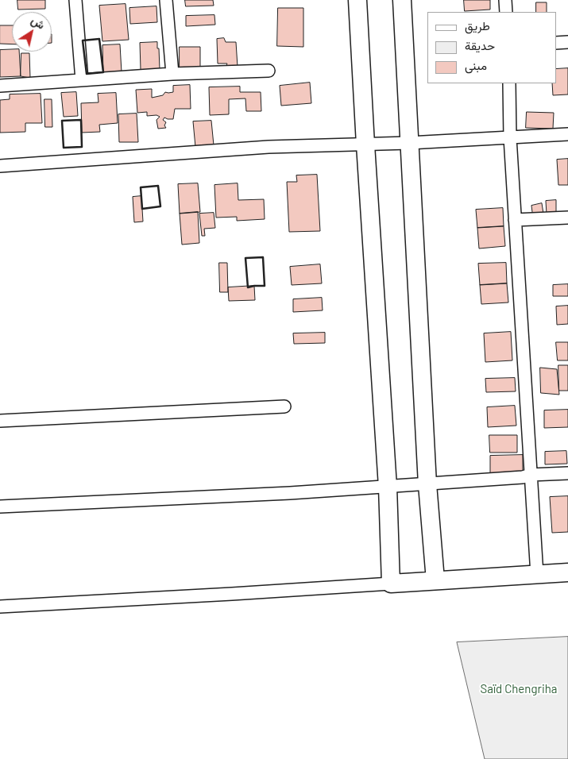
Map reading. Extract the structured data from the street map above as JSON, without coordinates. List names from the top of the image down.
{
  "parks": ["Saïd Chengriha"],
  "legend": ["طريق", "حديقة", "مبنى"],
  "north": "top right"
}
